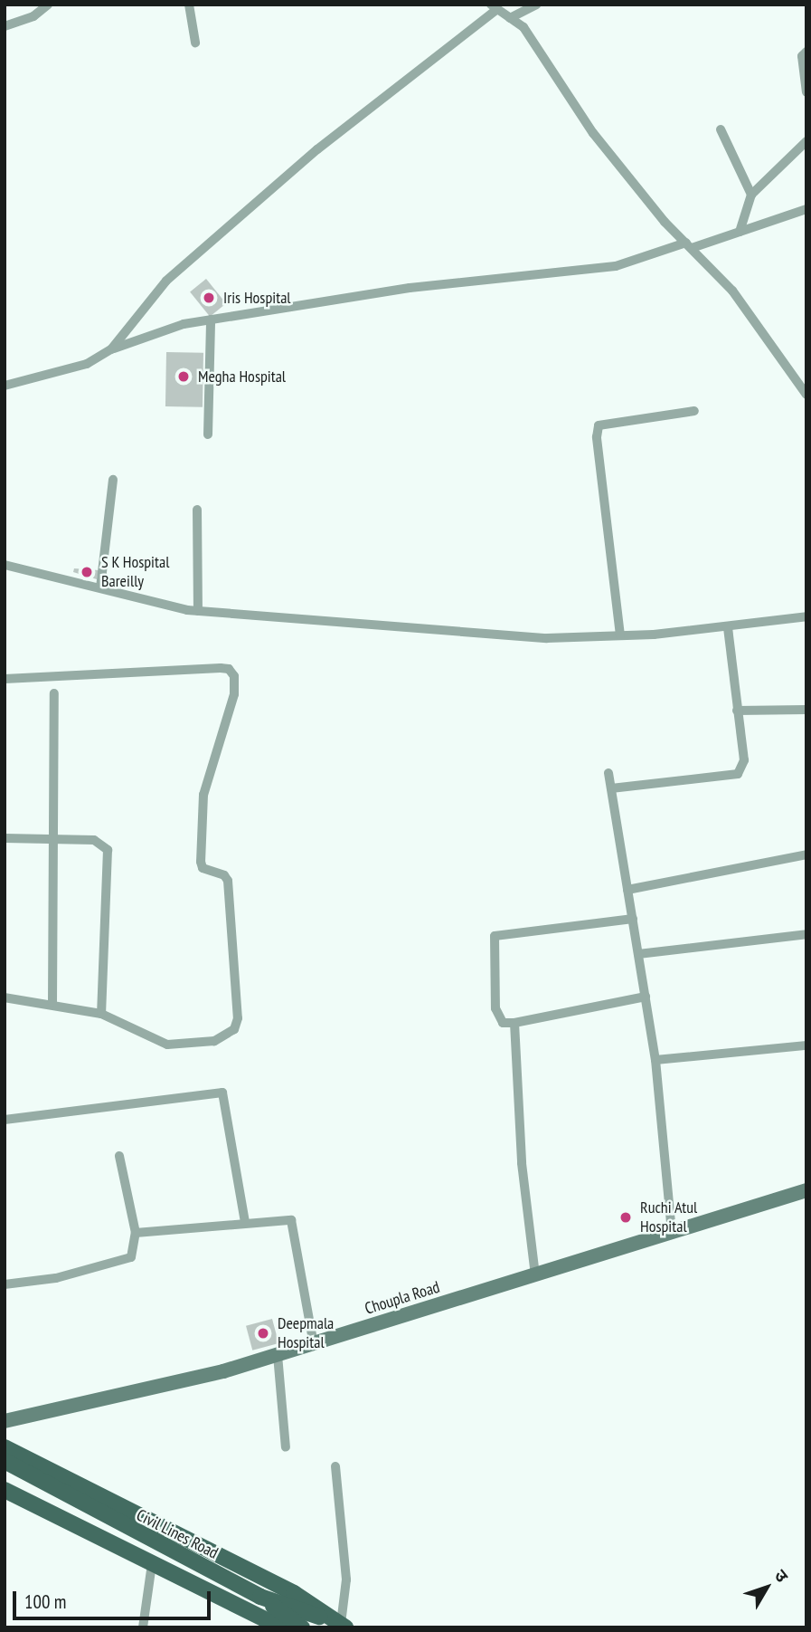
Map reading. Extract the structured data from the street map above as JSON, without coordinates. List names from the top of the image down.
{
  "streets": {
    "main road": ["Choupla Road", "Civil Lines Road"]
  },
  "places": [
    "Iris Hospital",
    "Megha Hospital",
    "S K Hospital Bareilly",
    "Ruchi Atul Hospital",
    "Deepmala Hospital"
  ],
  "scale_bar": "100 m",
  "north": "top right"
}
